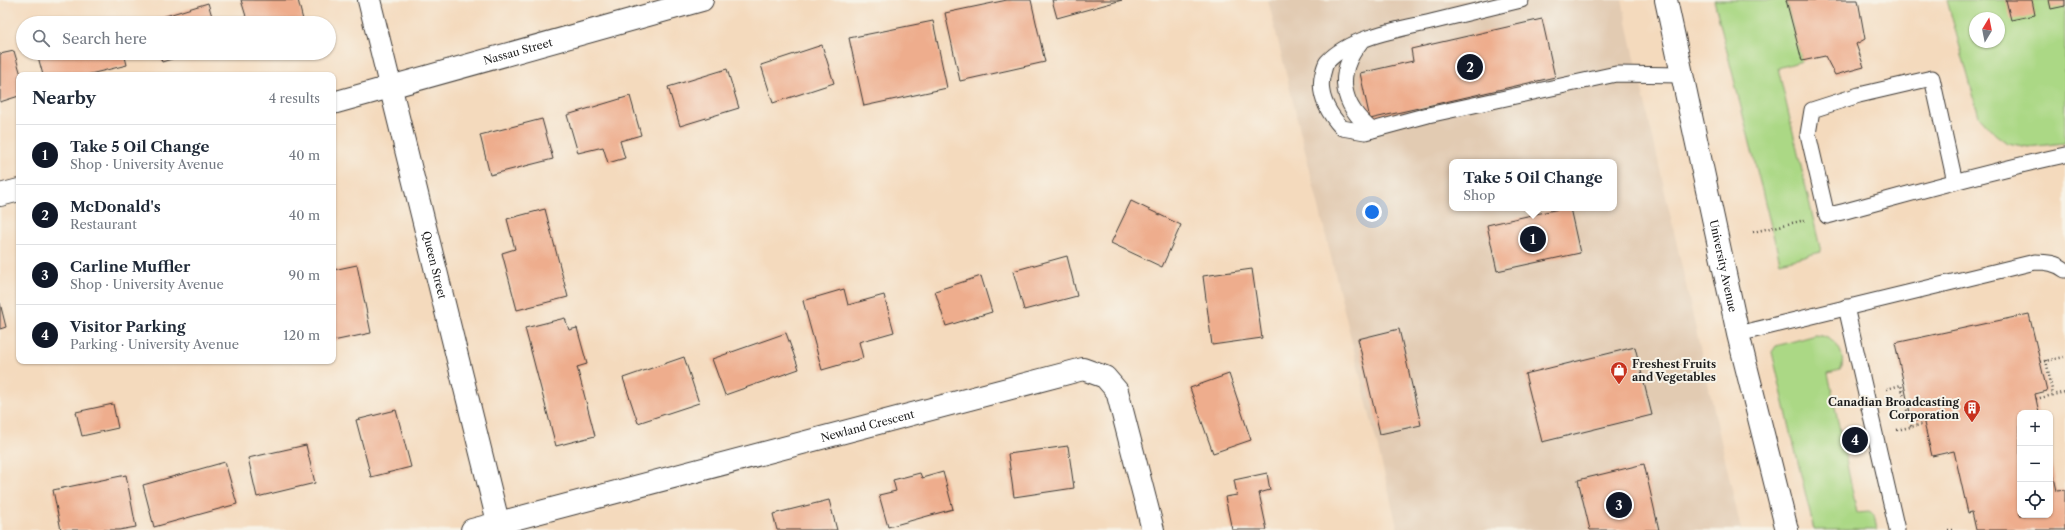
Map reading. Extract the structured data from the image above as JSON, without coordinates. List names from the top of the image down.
{
  "streets": {
    "street": [
      "Nassau Street",
      "Queen Street",
      "University Avenue",
      "Newland Crescent"
    ]
  },
  "crossings": [
    ["Nassau Street", "Queen Street"],
    ["Queen Street", "Newland Crescent"]
  ],
  "places": {
    "shop": ["Freshest Fruits and Vegetables"],
    "building": ["Canadian Broadcasting Corporation"]
  },
  "north": "top",
  "page": {
    "search": "Search here",
    "pins": [
      "2",
      "1",
      "4",
      "3"
    ],
    "heading": ["Nearby", "4 results"],
    "list": [
      {
        "mark": "1",
        "name": "Take 5 Oil Change",
        "note": "Shop · University Avenue",
        "value": "40 m"
      },
      {
        "mark": "2",
        "name": "McDonald's",
        "note": "Restaurant",
        "value": "40 m"
      },
      {
        "mark": "3",
        "name": "Carline Muffler",
        "note": "Shop · University Avenue",
        "value": "90 m"
      },
      {
        "mark": "4",
        "name": "Visitor Parking",
        "note": "Parking · University Avenue",
        "value": "120 m"
      }
    ],
    "popup": ["Take 5 Oil Change", "Shop"],
    "map_buttons": ["+", "−"]
  }
}
